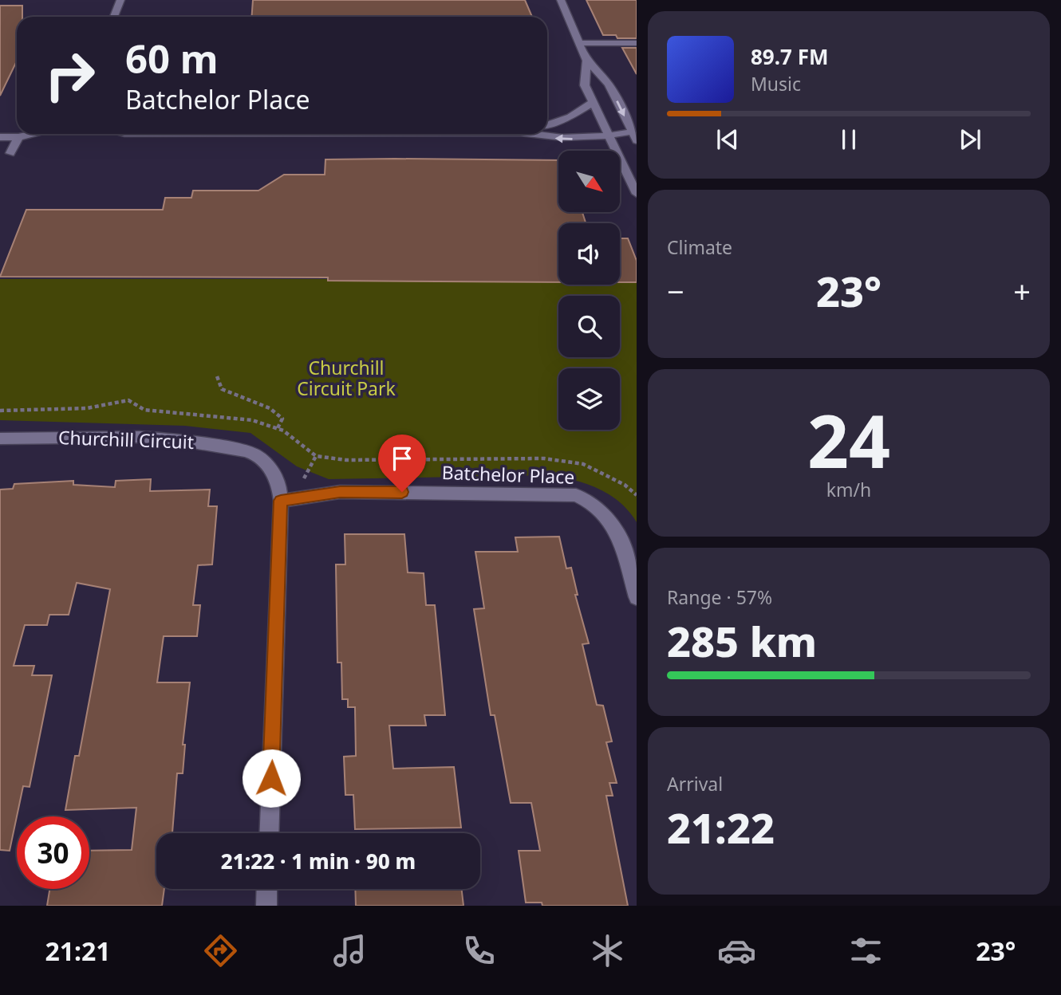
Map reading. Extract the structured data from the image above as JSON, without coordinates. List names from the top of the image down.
{
  "streets": {
    "street": ["Churchill Circuit", "Batchelor Place"]
  },
  "crossings": [
    ["Churchill Circuit", "Batchelor Place"]
  ],
  "parks": ["Churchill Circuit Park"],
  "north": "bottom right",
  "page": {
    "turn": ["60 m", "Batchelor Place"],
    "song": ["89.7 FM", "Music"],
    "tile": [
      "Climate",
      ["24", "km/h"],
      ["Range · 57%", "285 km"],
      ["Arrival", "21:22"]
    ],
    "heat": ["−", "23°", "+"],
    "limit": "30",
    "trip": "21:22 · 1 min · 90 m",
    "tabs": ["21:21", "23°"]
  }
}
